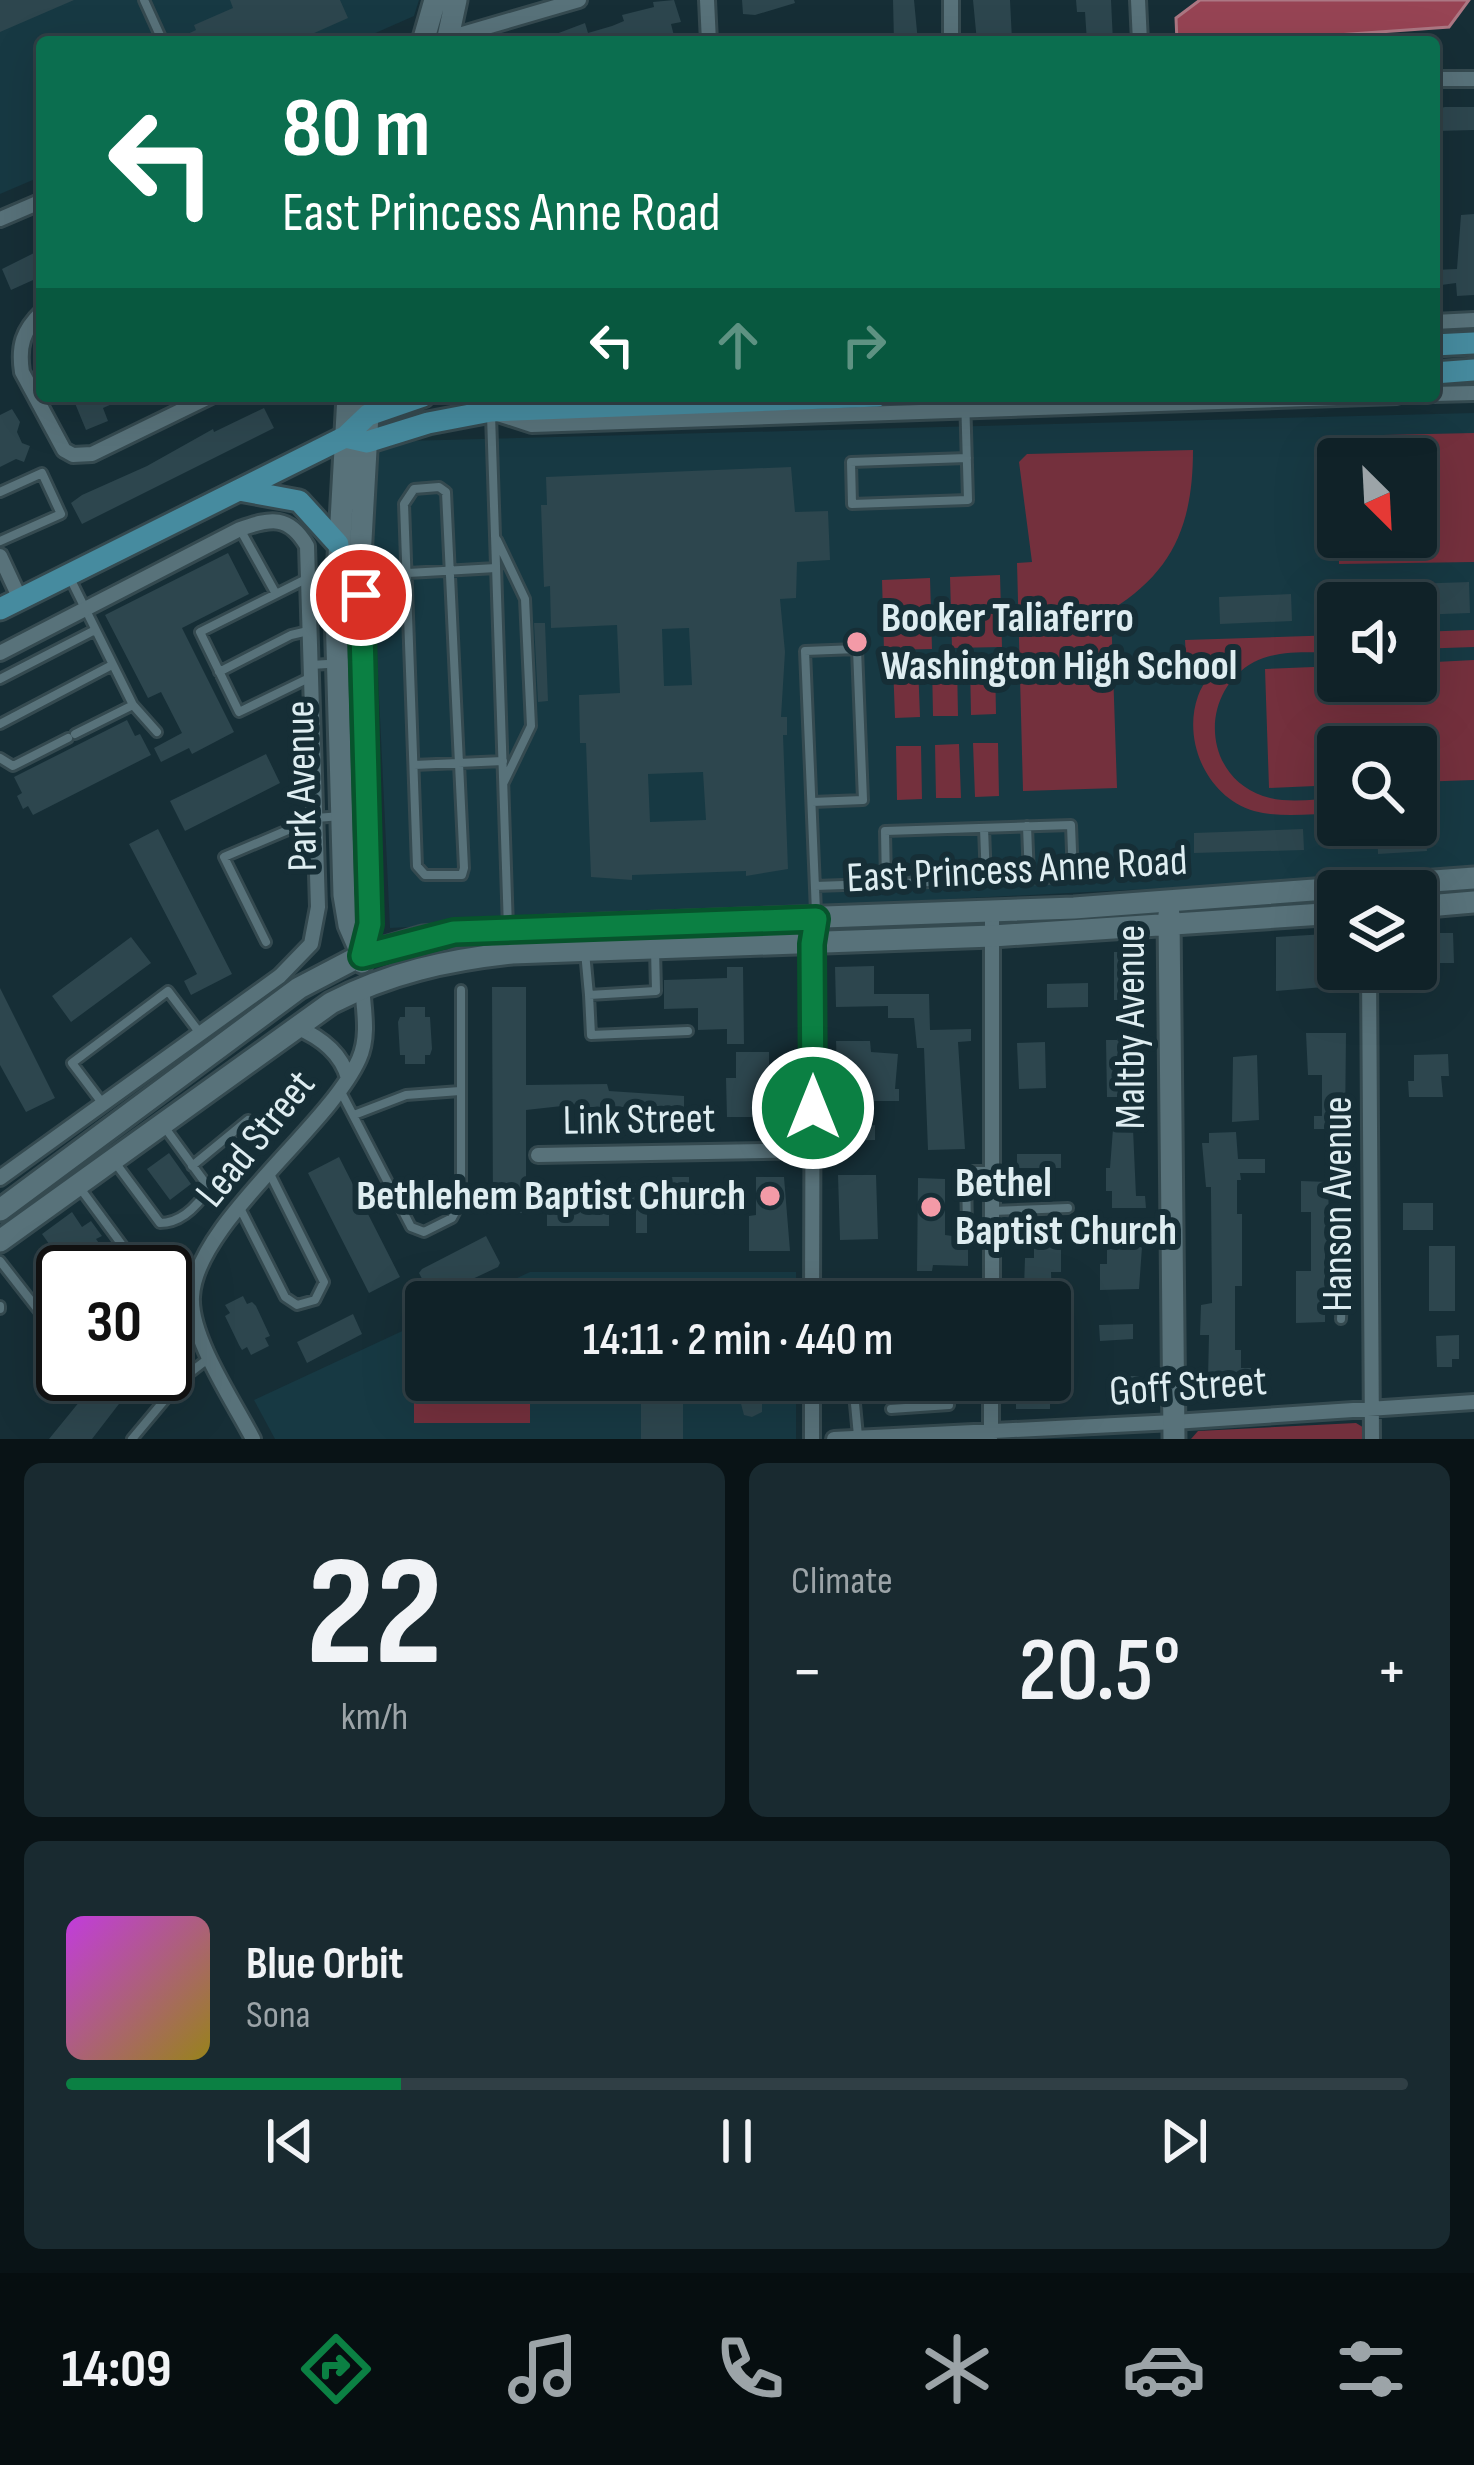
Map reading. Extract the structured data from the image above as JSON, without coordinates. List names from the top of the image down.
{
  "streets": {
    "main road": ["Park Avenue", "East Princess Anne Road", "Maltby Avenue"],
    "street": [
      "Link Street",
      "Lead Street",
      "Hanson Avenue",
      "Goff Street"
    ]
  },
  "crossings": [
    ["Park Avenue", "East Princess Anne Road"],
    ["Park Avenue", "Lead Street"],
    ["East Princess Anne Road", "Maltby Avenue"],
    ["East Princess Anne Road", "Lead Street"],
    ["Maltby Avenue", "Goff Street"],
    ["Hanson Avenue", "Goff Street"]
  ],
  "places": ["Booker Taliaferro Washington High School", "Bethlehem Baptist Church", "Bethel Baptist Church"],
  "north": "bottom right",
  "page": {
    "turn": ["80 m", "East Princess Anne Road"],
    "limit": "30",
    "trip": "14:11 · 2 min · 440 m",
    "tile": [
      ["22", "km/h"],
      "Climate"
    ],
    "heat": ["−", "20.5°", "+"],
    "song": ["Blue Orbit", "Sona"],
    "tabs": "14:09"
  }
}
